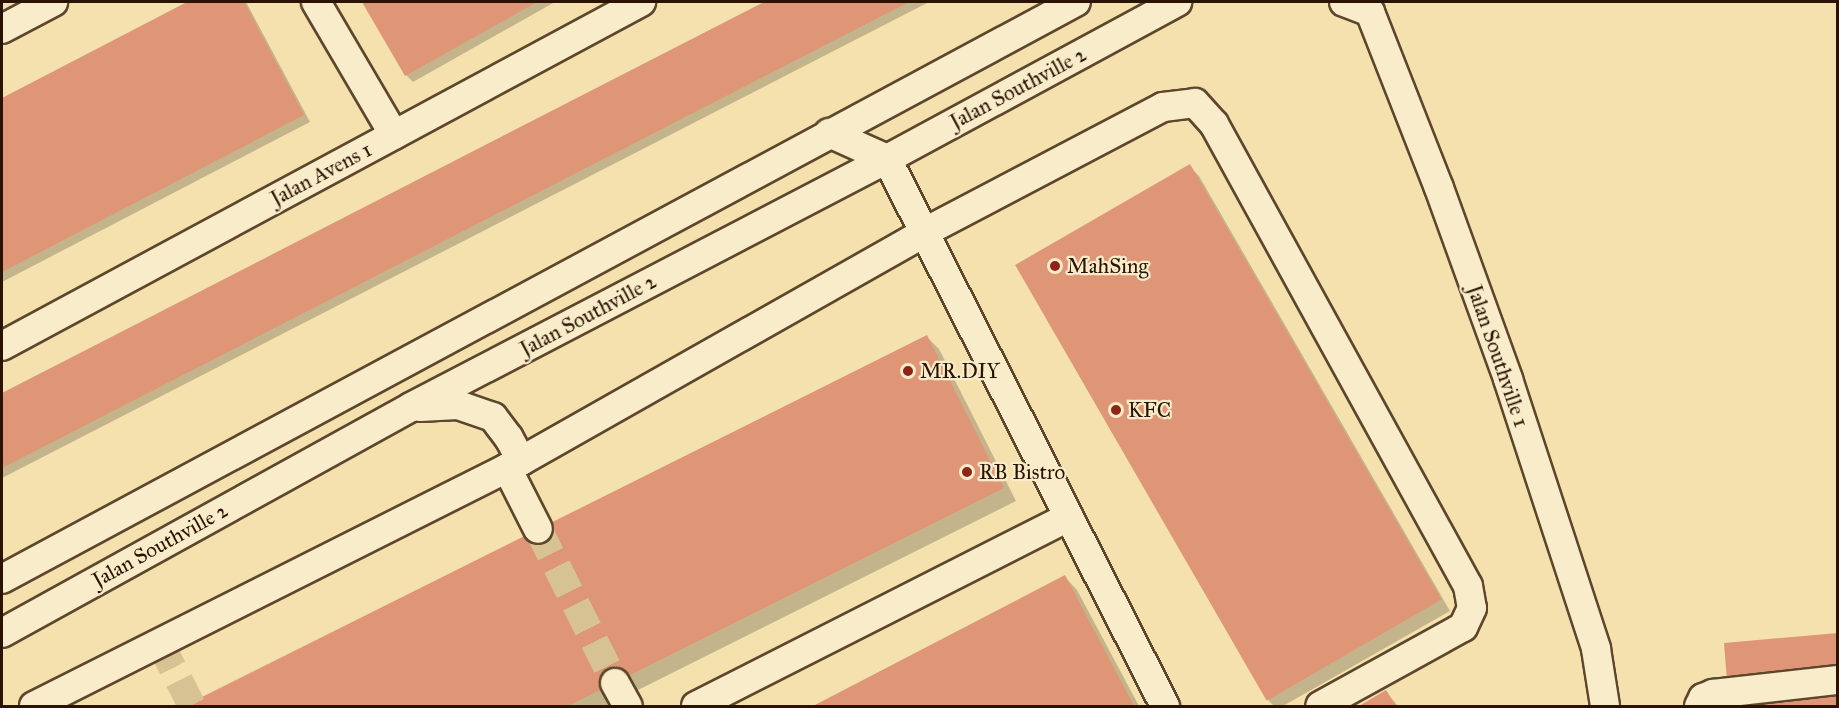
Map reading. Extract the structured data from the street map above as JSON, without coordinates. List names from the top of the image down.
{
  "streets": {
    "street": ["Jalan Southville 2", "Jalan Avens 1", "Jalan Southville 1"]
  },
  "places": [
    "MahSing",
    "MR.DIY",
    "KFC",
    "RB Bistro"
  ]
}
